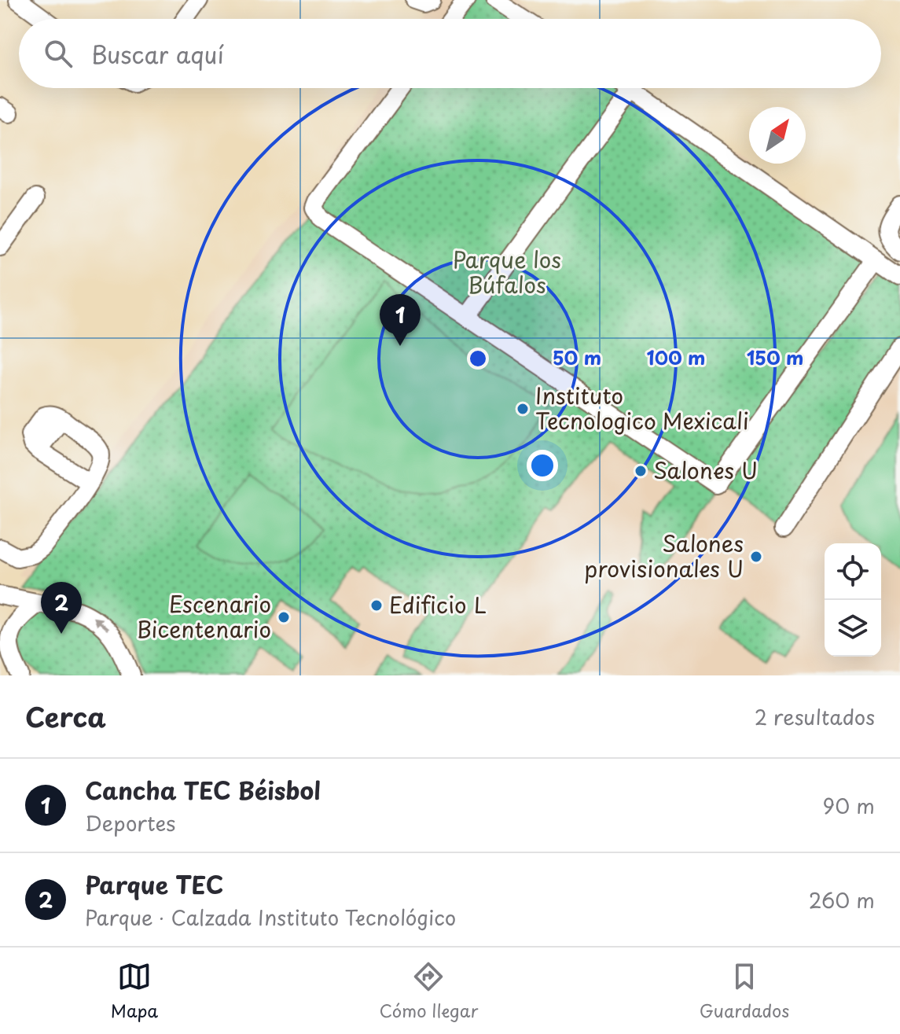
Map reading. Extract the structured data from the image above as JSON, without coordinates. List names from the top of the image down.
{
  "parks": ["Parque los Búfalos"],
  "places": [
    "Instituto Tecnologico Mexicali",
    "Salones U",
    "Salones provisionales U",
    "Edificio L",
    "Escenario Bicentenario"
  ],
  "north": "top right",
  "page": {
    "search": "Buscar aquí",
    "pins": ["1", "2"],
    "heading": ["Cerca", "2 resultados"],
    "list": [
      {
        "mark": "1",
        "name": "Cancha TEC Béisbol",
        "note": "Deportes",
        "value": "90 m"
      },
      {
        "mark": "2",
        "name": "Parque TEC",
        "note": "Parque · Calzada Instituto Tecnológico",
        "value": "260 m"
      }
    ],
    "nav": ["Mapa", "Cómo llegar", "Guardados"]
  },
  "rings": ["50 m", "100 m", "150 m"]
}
